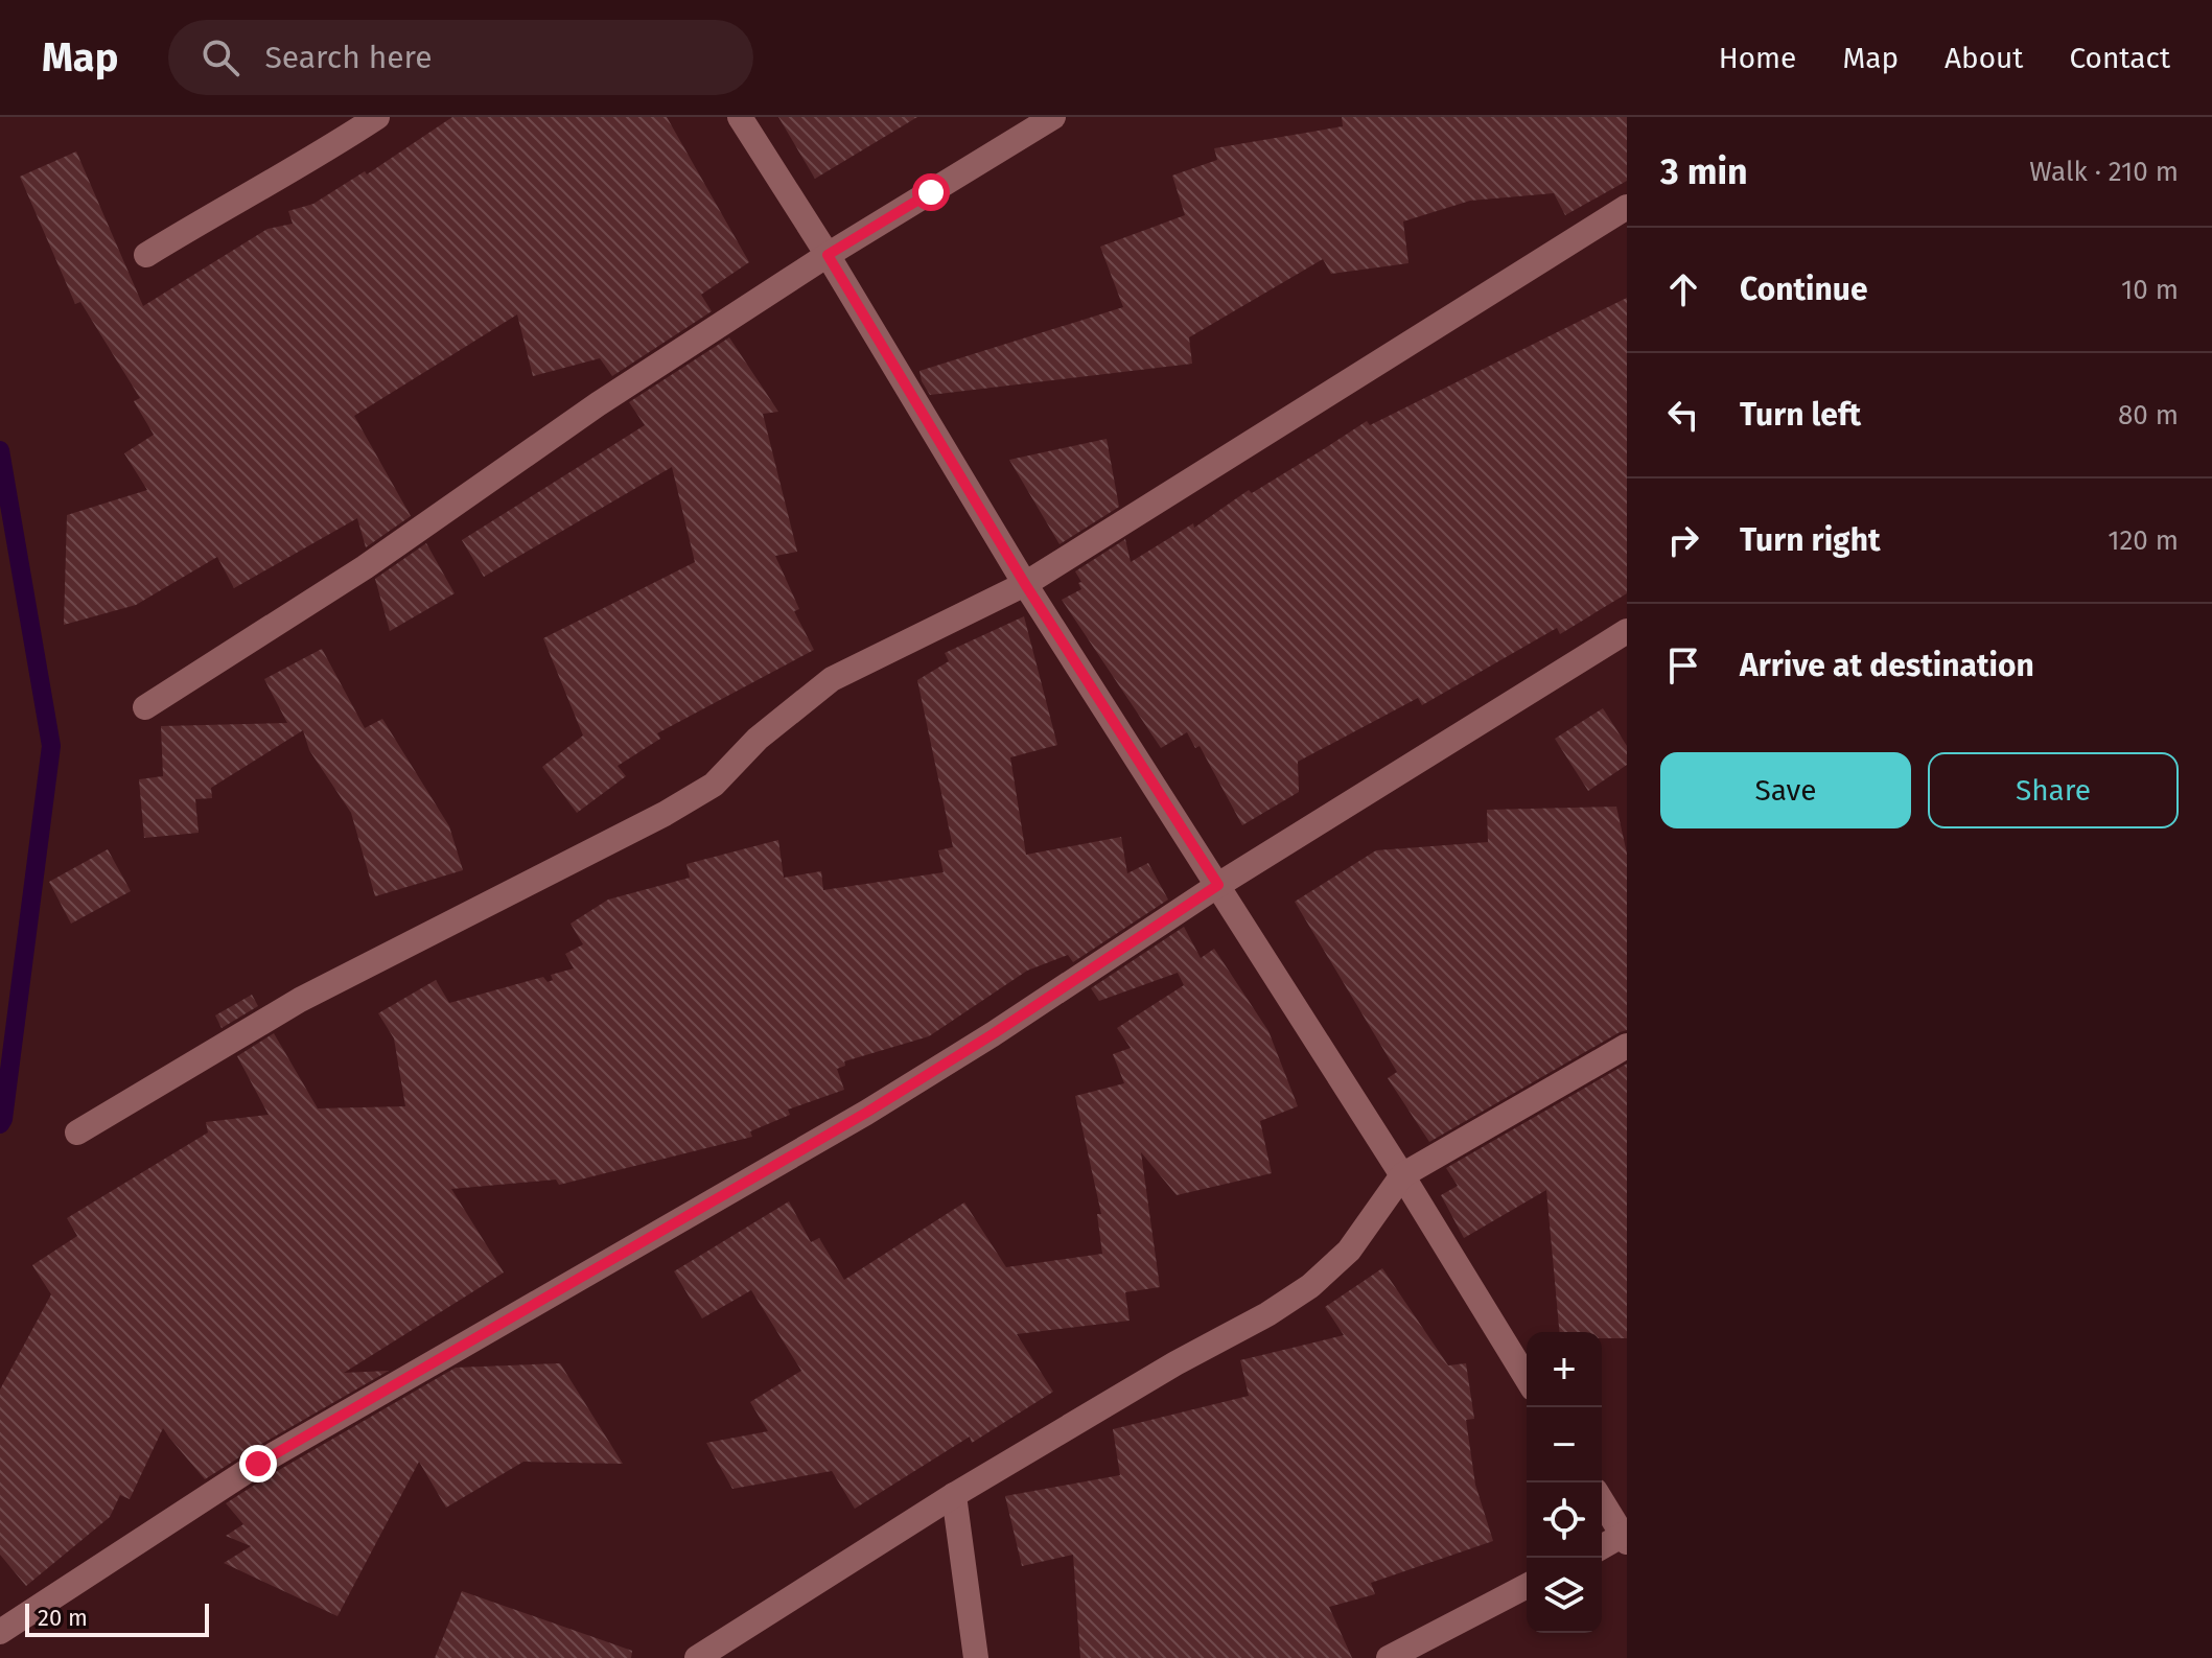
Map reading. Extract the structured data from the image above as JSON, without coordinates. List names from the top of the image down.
{
  "scale_bar": "20 m",
  "page": {
    "header": "Map",
    "search": "Search here",
    "nav": [
      "Home",
      "Map",
      "About",
      "Contact"
    ],
    "heading": ["3 min", "Walk · 210 m"],
    "list": [
      ["Continue", "10 m"],
      ["Turn left", "80 m"],
      ["Turn right", "120 m"],
      "Arrive at destination"
    ],
    "buttons": ["Save", "Share"],
    "map_buttons": ["+", "−"],
    "scale": "20 m"
  }
}
